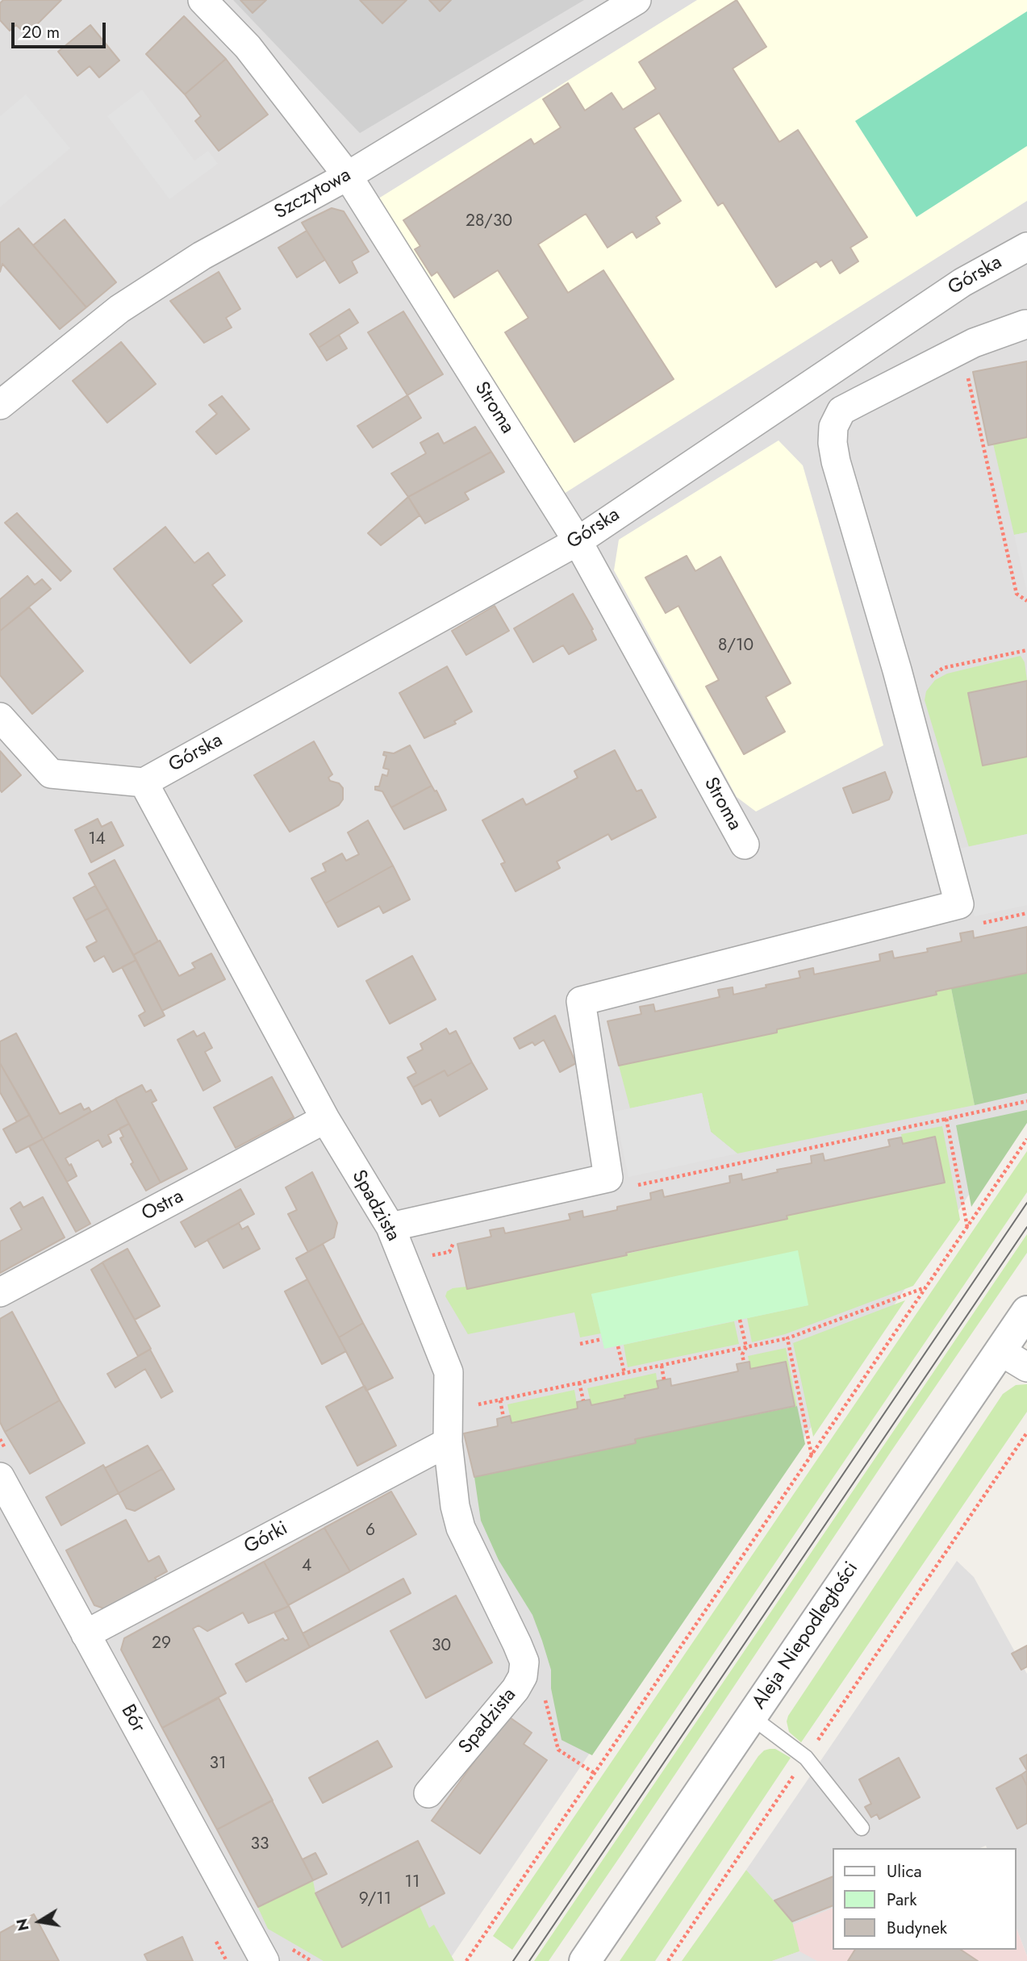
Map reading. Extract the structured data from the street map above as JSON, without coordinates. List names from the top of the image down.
{
  "streets": {
    "street": [
      "Szczytowa",
      "Górska",
      "Stroma",
      "Ostra",
      "Spadzista",
      "Górki",
      "Aleja Niepodległości",
      "Bór"
    ]
  },
  "crossings": [
    ["Szczytowa", "Stroma"],
    ["Górska", "Stroma"],
    ["Górska", "Spadzista"],
    ["Ostra", "Spadzista"],
    ["Spadzista", "Górki"],
    ["Górki", "Bór"]
  ],
  "house_numbers": [
    "28/30",
    "8/10",
    "14",
    "6",
    "4",
    "29",
    "30",
    "31",
    "33",
    "11",
    "9/11"
  ],
  "legend": ["Ulica", "Park", "Budynek"],
  "scale_bar": "20 m",
  "north": "left"
}
